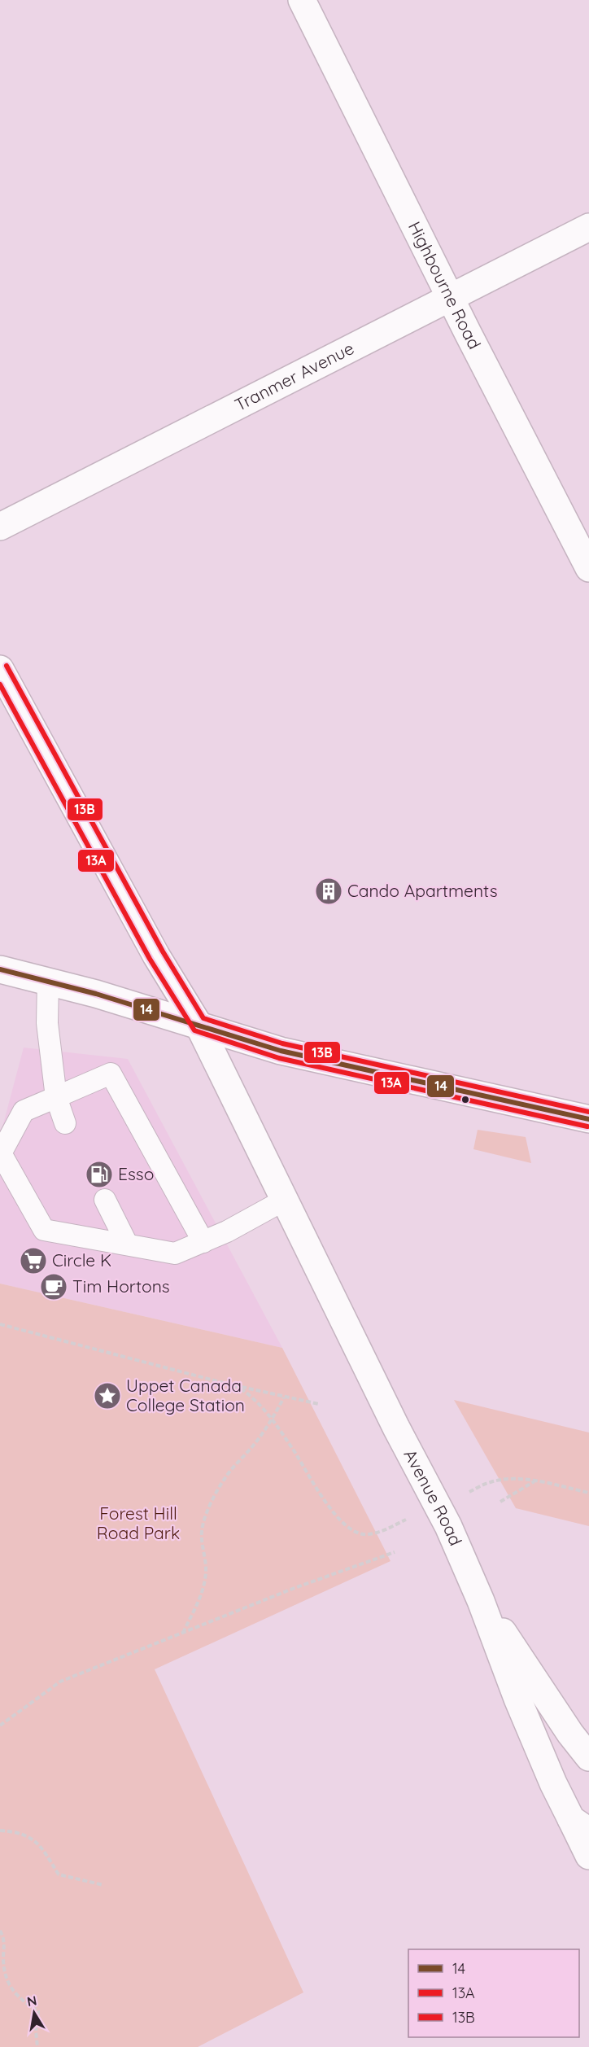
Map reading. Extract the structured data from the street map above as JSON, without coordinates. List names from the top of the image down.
{
  "streets": {
    "street": ["Highbourne Road", "Tranmer Avenue", "Avenue Road"]
  },
  "crossings": [
    ["Highbourne Road", "Tranmer Avenue"]
  ],
  "parks": ["Forest Hill Road Park"],
  "places": {
    "building": ["Cando Apartments"],
    "fuel station": ["Esso"],
    "supermarket": ["Circle K"],
    "cafe": ["Tim Hortons"],
    "place": ["Uppet Canada College Station"]
  },
  "lines": ["transit line 13B", "transit line 13A", "transit line 14"],
  "legend": ["14", "13A", "13B"],
  "north": "top"
}
